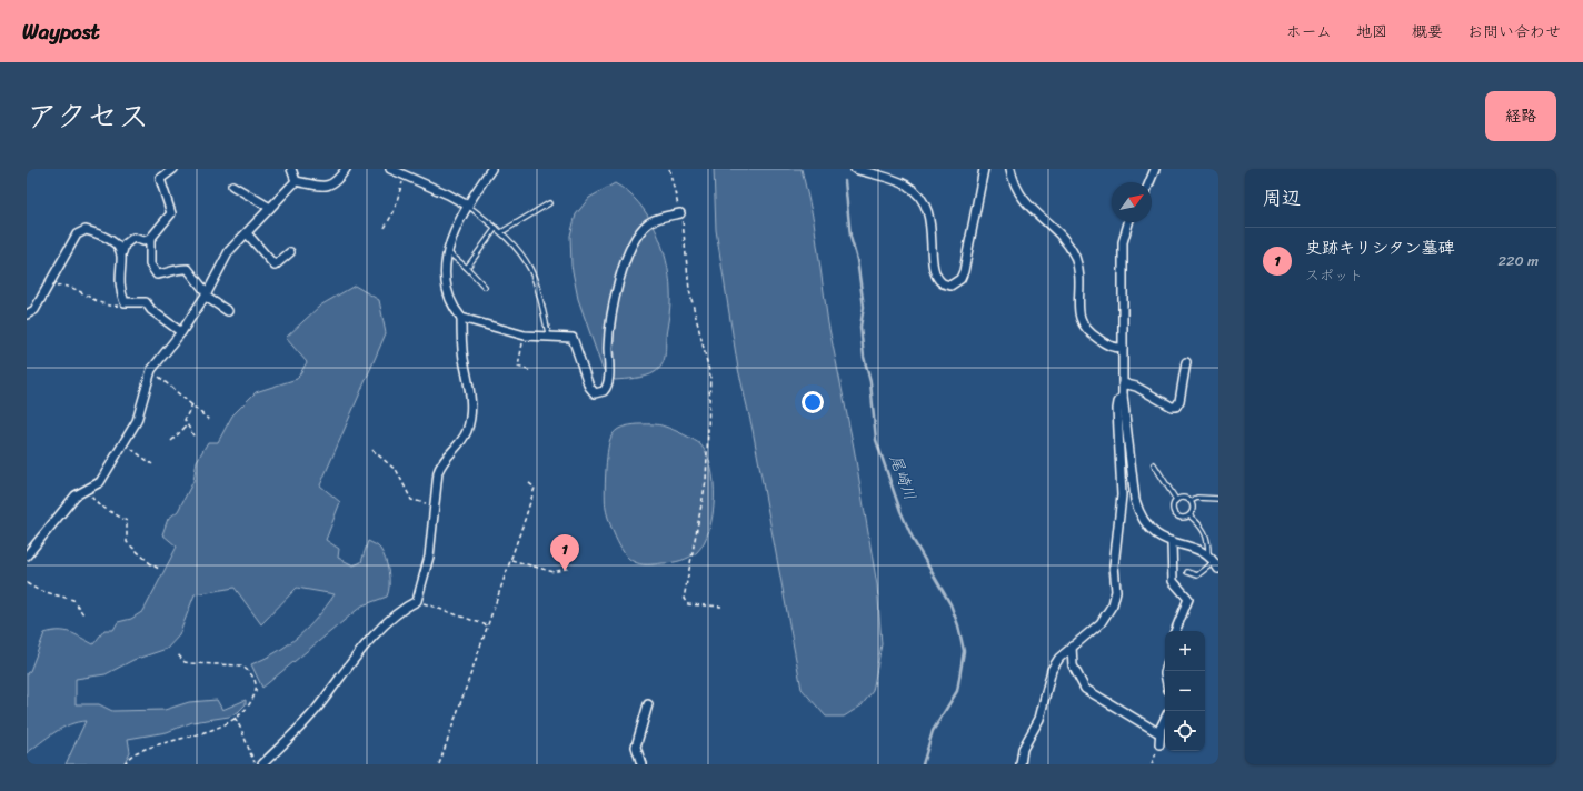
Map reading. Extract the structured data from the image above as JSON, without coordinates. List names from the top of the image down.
{
  "water": ["尾崎川"],
  "north": "top right",
  "page": {
    "header": "Waypost",
    "nav": [
      "ホーム",
      "地図",
      "概要",
      "お問い合わせ"
    ],
    "title": "アクセス",
    "buttons": "経路",
    "heading": "周辺",
    "list": [
      {
        "mark": "1",
        "name": "史跡キリシタン墓碑",
        "note": "スポット",
        "value": "220 m"
      }
    ],
    "pins": "1",
    "map_buttons": ["+", "−"]
  }
}
